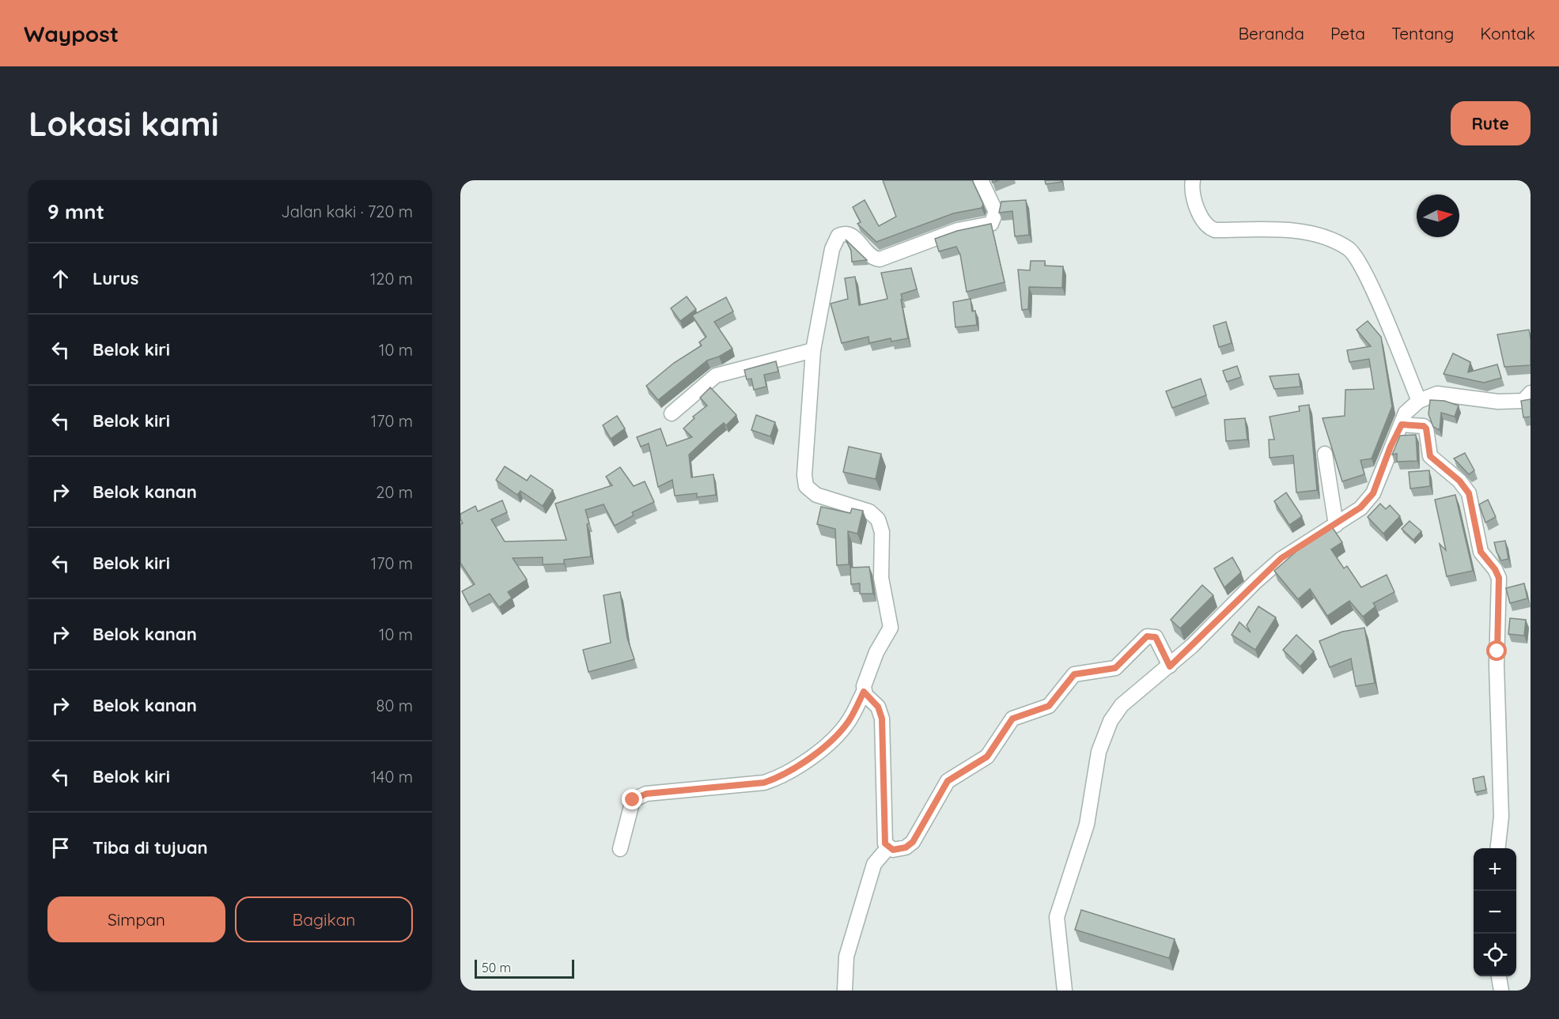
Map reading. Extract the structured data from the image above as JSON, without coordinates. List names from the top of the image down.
{
  "scale_bar": "50 m",
  "north": "right",
  "page": {
    "header": "Waypost",
    "nav": [
      "Beranda",
      "Peta",
      "Tentang",
      "Kontak"
    ],
    "buttons": [
      "Rute",
      ["Simpan", "Bagikan"]
    ],
    "title": "Lokasi kami",
    "heading": ["9 mnt", "Jalan kaki · 720 m"],
    "list": [
      ["Lurus", "120 m"],
      ["Belok kiri", "10 m"],
      ["Belok kiri", "170 m"],
      ["Belok kanan", "20 m"],
      ["Belok kiri", "170 m"],
      ["Belok kanan", "10 m"],
      ["Belok kanan", "80 m"],
      ["Belok kiri", "140 m"],
      "Tiba di tujuan"
    ],
    "map_buttons": ["+", "−"],
    "scale": "50 m"
  }
}
